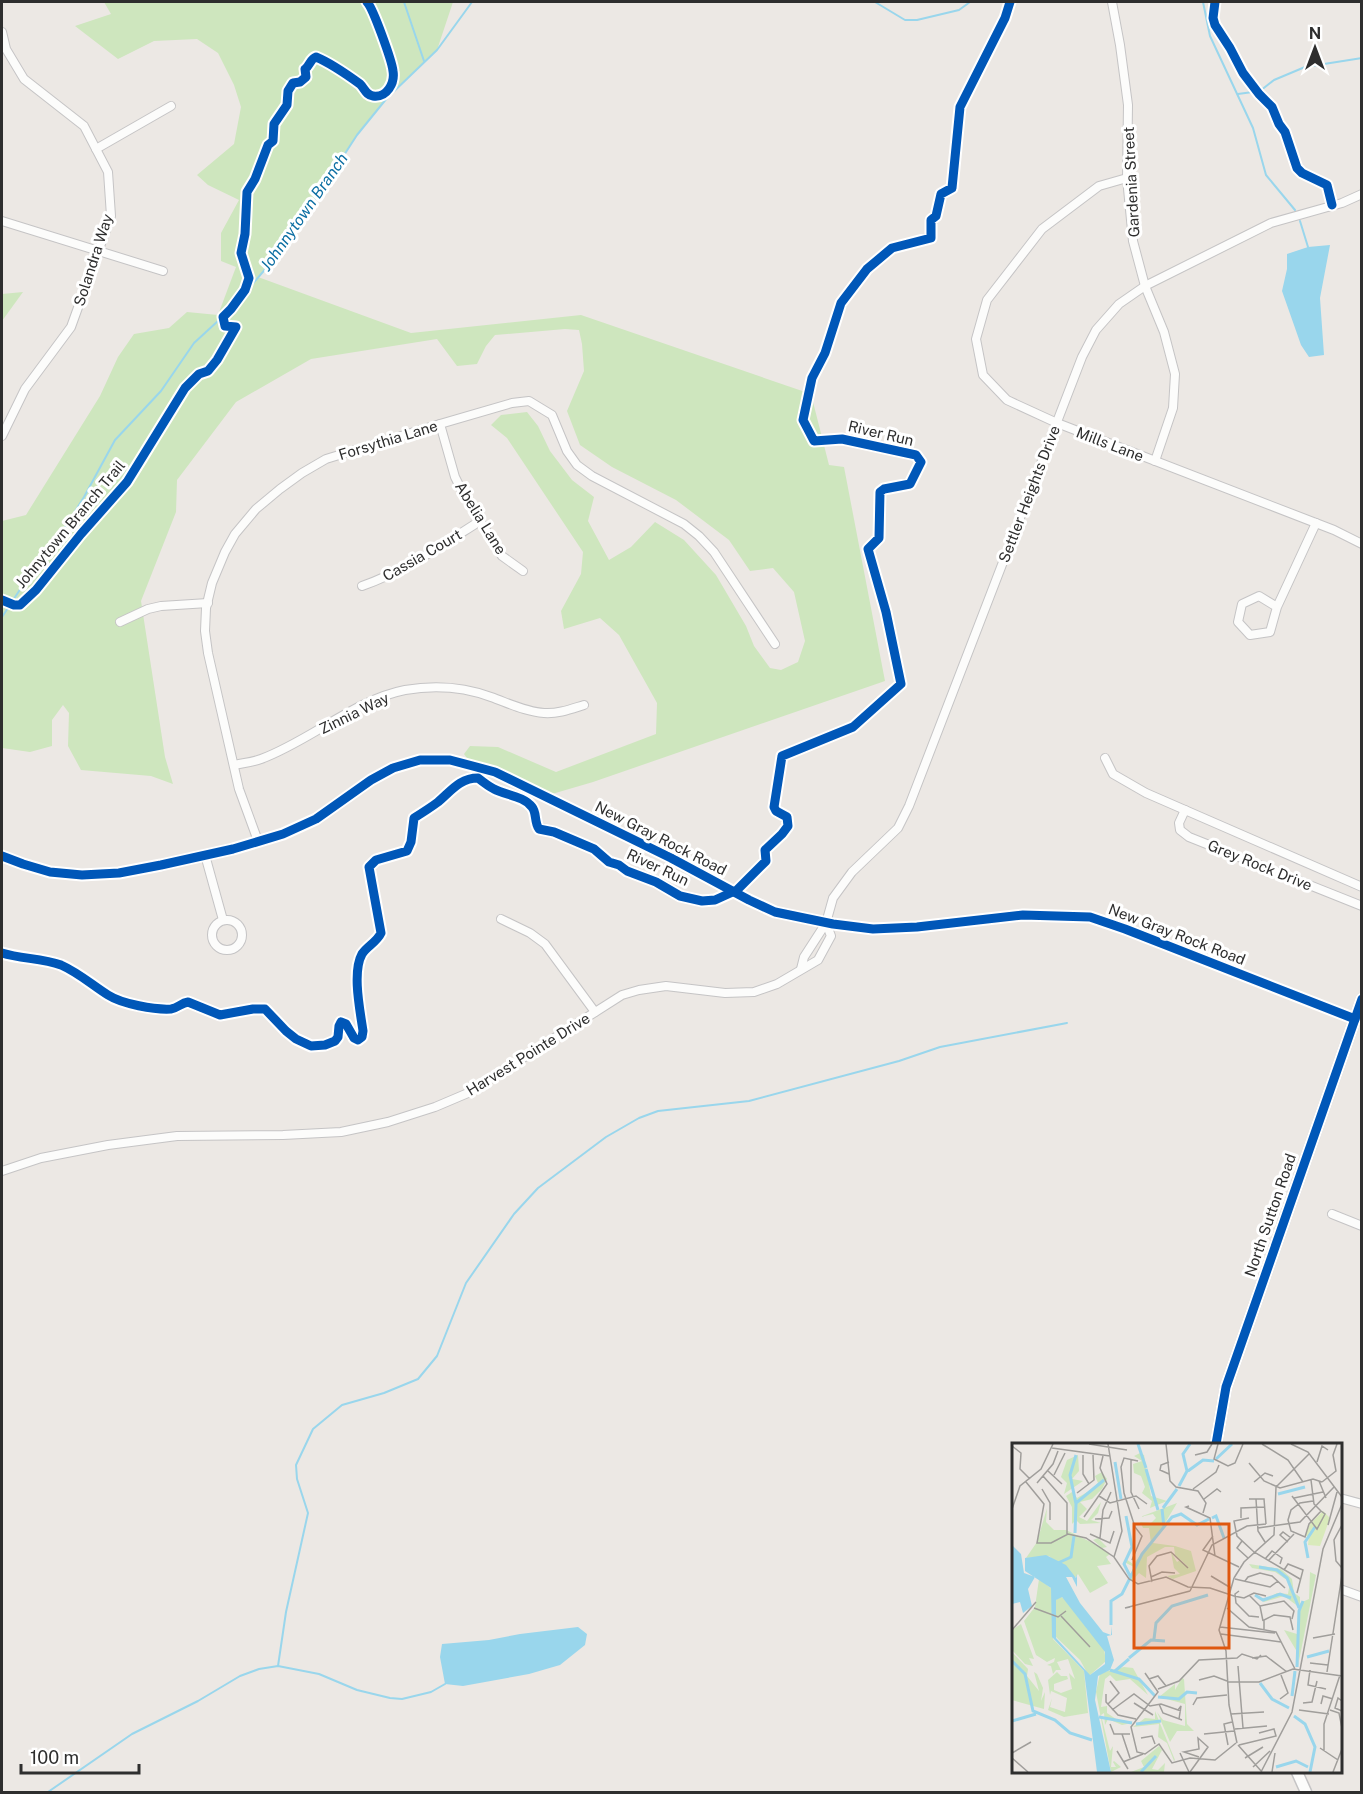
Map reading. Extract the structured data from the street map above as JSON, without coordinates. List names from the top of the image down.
{
  "streets": {
    "main road": ["North Sutton Road"],
    "street": [
      "Gardenia Street",
      "Solandra Way",
      "Forsythia Lane",
      "Mills Lane",
      "Settler Heights Drive",
      "Abelia Lane",
      "Cassia Court",
      "Zinnia Way",
      "New Gray Rock Road",
      "Grey Rock Drive",
      "Harvest Pointe Drive"
    ],
    "cycle path": ["River Run", "Johnytown Branch Trail"]
  },
  "crossings": [
    ["Gardenia Street", "Mills Lane"],
    ["Gardenia Street", "Settler Heights Drive"],
    ["Forsythia Lane", "Abelia Lane"],
    ["Forsythia Lane", "Zinnia Way"],
    ["Forsythia Lane", "New Gray Rock Road"],
    ["Mills Lane", "Settler Heights Drive"],
    ["Settler Heights Drive", "New Gray Rock Road"],
    ["Settler Heights Drive", "Harvest Pointe Drive"],
    ["Abelia Lane", "Cassia Court"],
    ["New Gray Rock Road", "Harvest Pointe Drive"],
    ["New Gray Rock Road", "North Sutton Road"]
  ],
  "water": ["Johnnytown Branch"],
  "scale_bar": "100 m",
  "north": "top"
}
